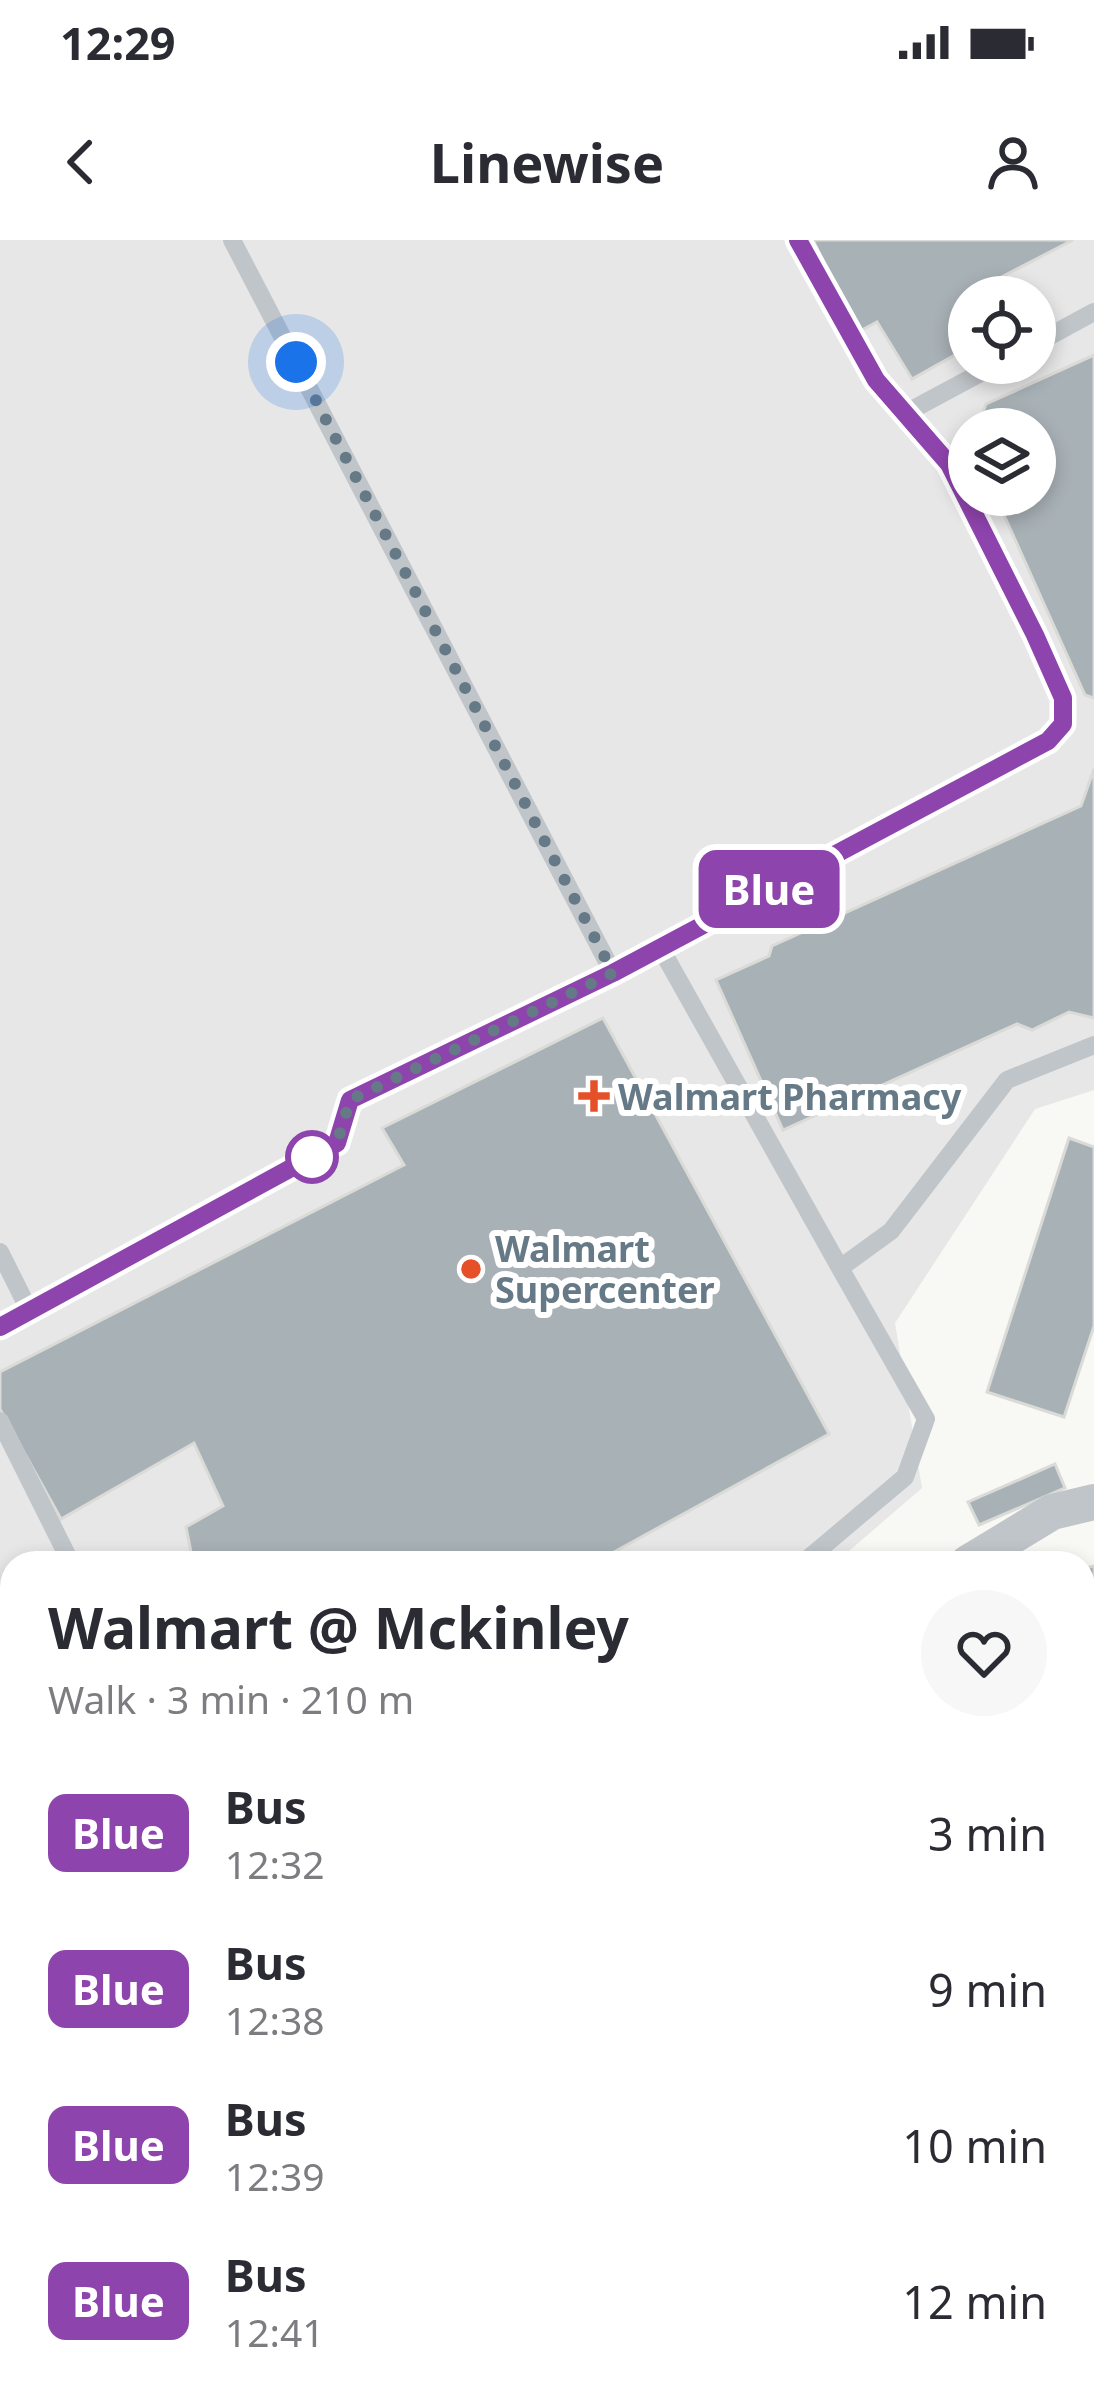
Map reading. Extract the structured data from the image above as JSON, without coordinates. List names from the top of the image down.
{
  "places": {
    "health": ["Walmart Pharmacy"],
    "other": ["Walmart Supercenter"]
  },
  "lines": ["bus line Blue"],
  "page": {
    "status": "12:29",
    "header": "Linewise",
    "on_map": "Blue",
    "heading": ["Walmart @ Mckinley", "Walk · 3 min · 210 m"],
    "list": [
      {
        "mark": "Blue",
        "name": "Bus",
        "note": "12:32",
        "value": "3 min"
      },
      {
        "mark": "Blue",
        "name": "Bus",
        "note": "12:38",
        "value": "9 min"
      },
      {
        "mark": "Blue",
        "name": "Bus",
        "note": "12:39",
        "value": "10 min"
      },
      {
        "mark": "Blue",
        "name": "Bus",
        "note": "12:41",
        "value": "12 min"
      }
    ]
  }
}
